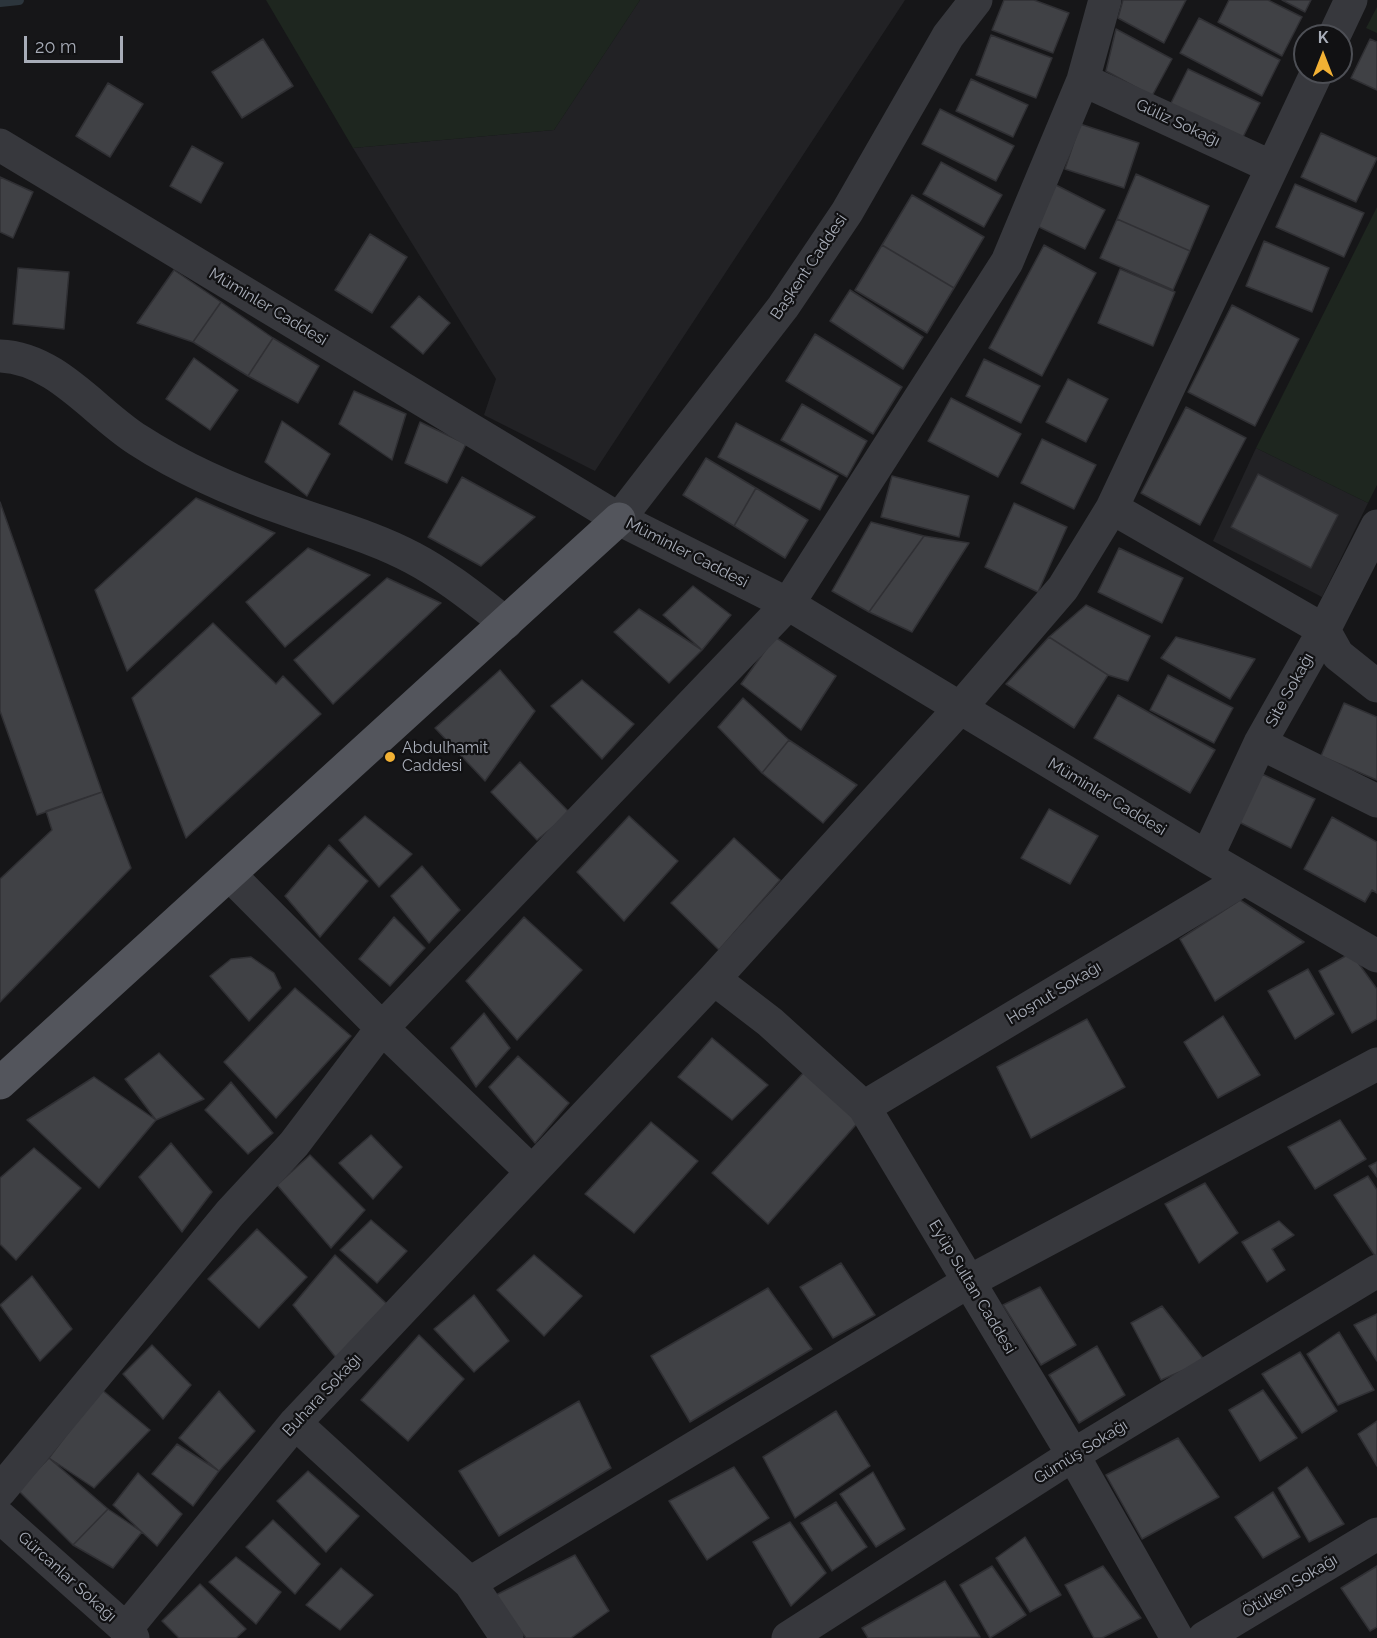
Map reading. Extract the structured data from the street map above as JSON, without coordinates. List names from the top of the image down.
{
  "streets": {
    "street": [
      "Güliz Sokağı",
      "Başkent Caddesi",
      "Müminler Caddesi",
      "Site Sokağı",
      "Hoşnut Sokağı",
      "Eyüp Sultan Caddesi",
      "Buhara Sokağı",
      "Gümüş Sokağı",
      "Gürcanlar Sokağı",
      "Ötüken Sokağı"
    ]
  },
  "crossings": [
    ["Güliz Sokağı", "Buhara Sokağı"],
    ["Başkent Caddesi", "Müminler Caddesi"],
    ["Müminler Caddesi", "Site Sokağı"],
    ["Müminler Caddesi", "Hoşnut Sokağı"],
    ["Müminler Caddesi", "Buhara Sokağı"],
    ["Hoşnut Sokağı", "Eyüp Sultan Caddesi"],
    ["Eyüp Sultan Caddesi", "Buhara Sokağı"],
    ["Eyüp Sultan Caddesi", "Gümüş Sokağı"],
    ["Buhara Sokağı", "Gürcanlar Sokağı"]
  ],
  "places": ["Abdulhamit Caddesi"],
  "scale_bar": "20 m",
  "north": "top"
}
